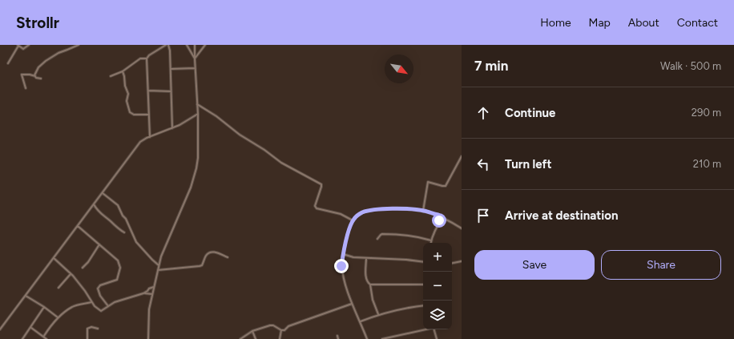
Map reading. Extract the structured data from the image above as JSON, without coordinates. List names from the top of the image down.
{
  "north": "bottom right",
  "page": {
    "header": "Strollr",
    "nav": [
      "Home",
      "Map",
      "About",
      "Contact"
    ],
    "heading": ["7 min", "Walk · 500 m"],
    "list": [
      ["Continue", "290 m"],
      ["Turn left", "210 m"],
      "Arrive at destination"
    ],
    "buttons": ["Save", "Share"],
    "map_buttons": ["+", "−"]
  }
}
